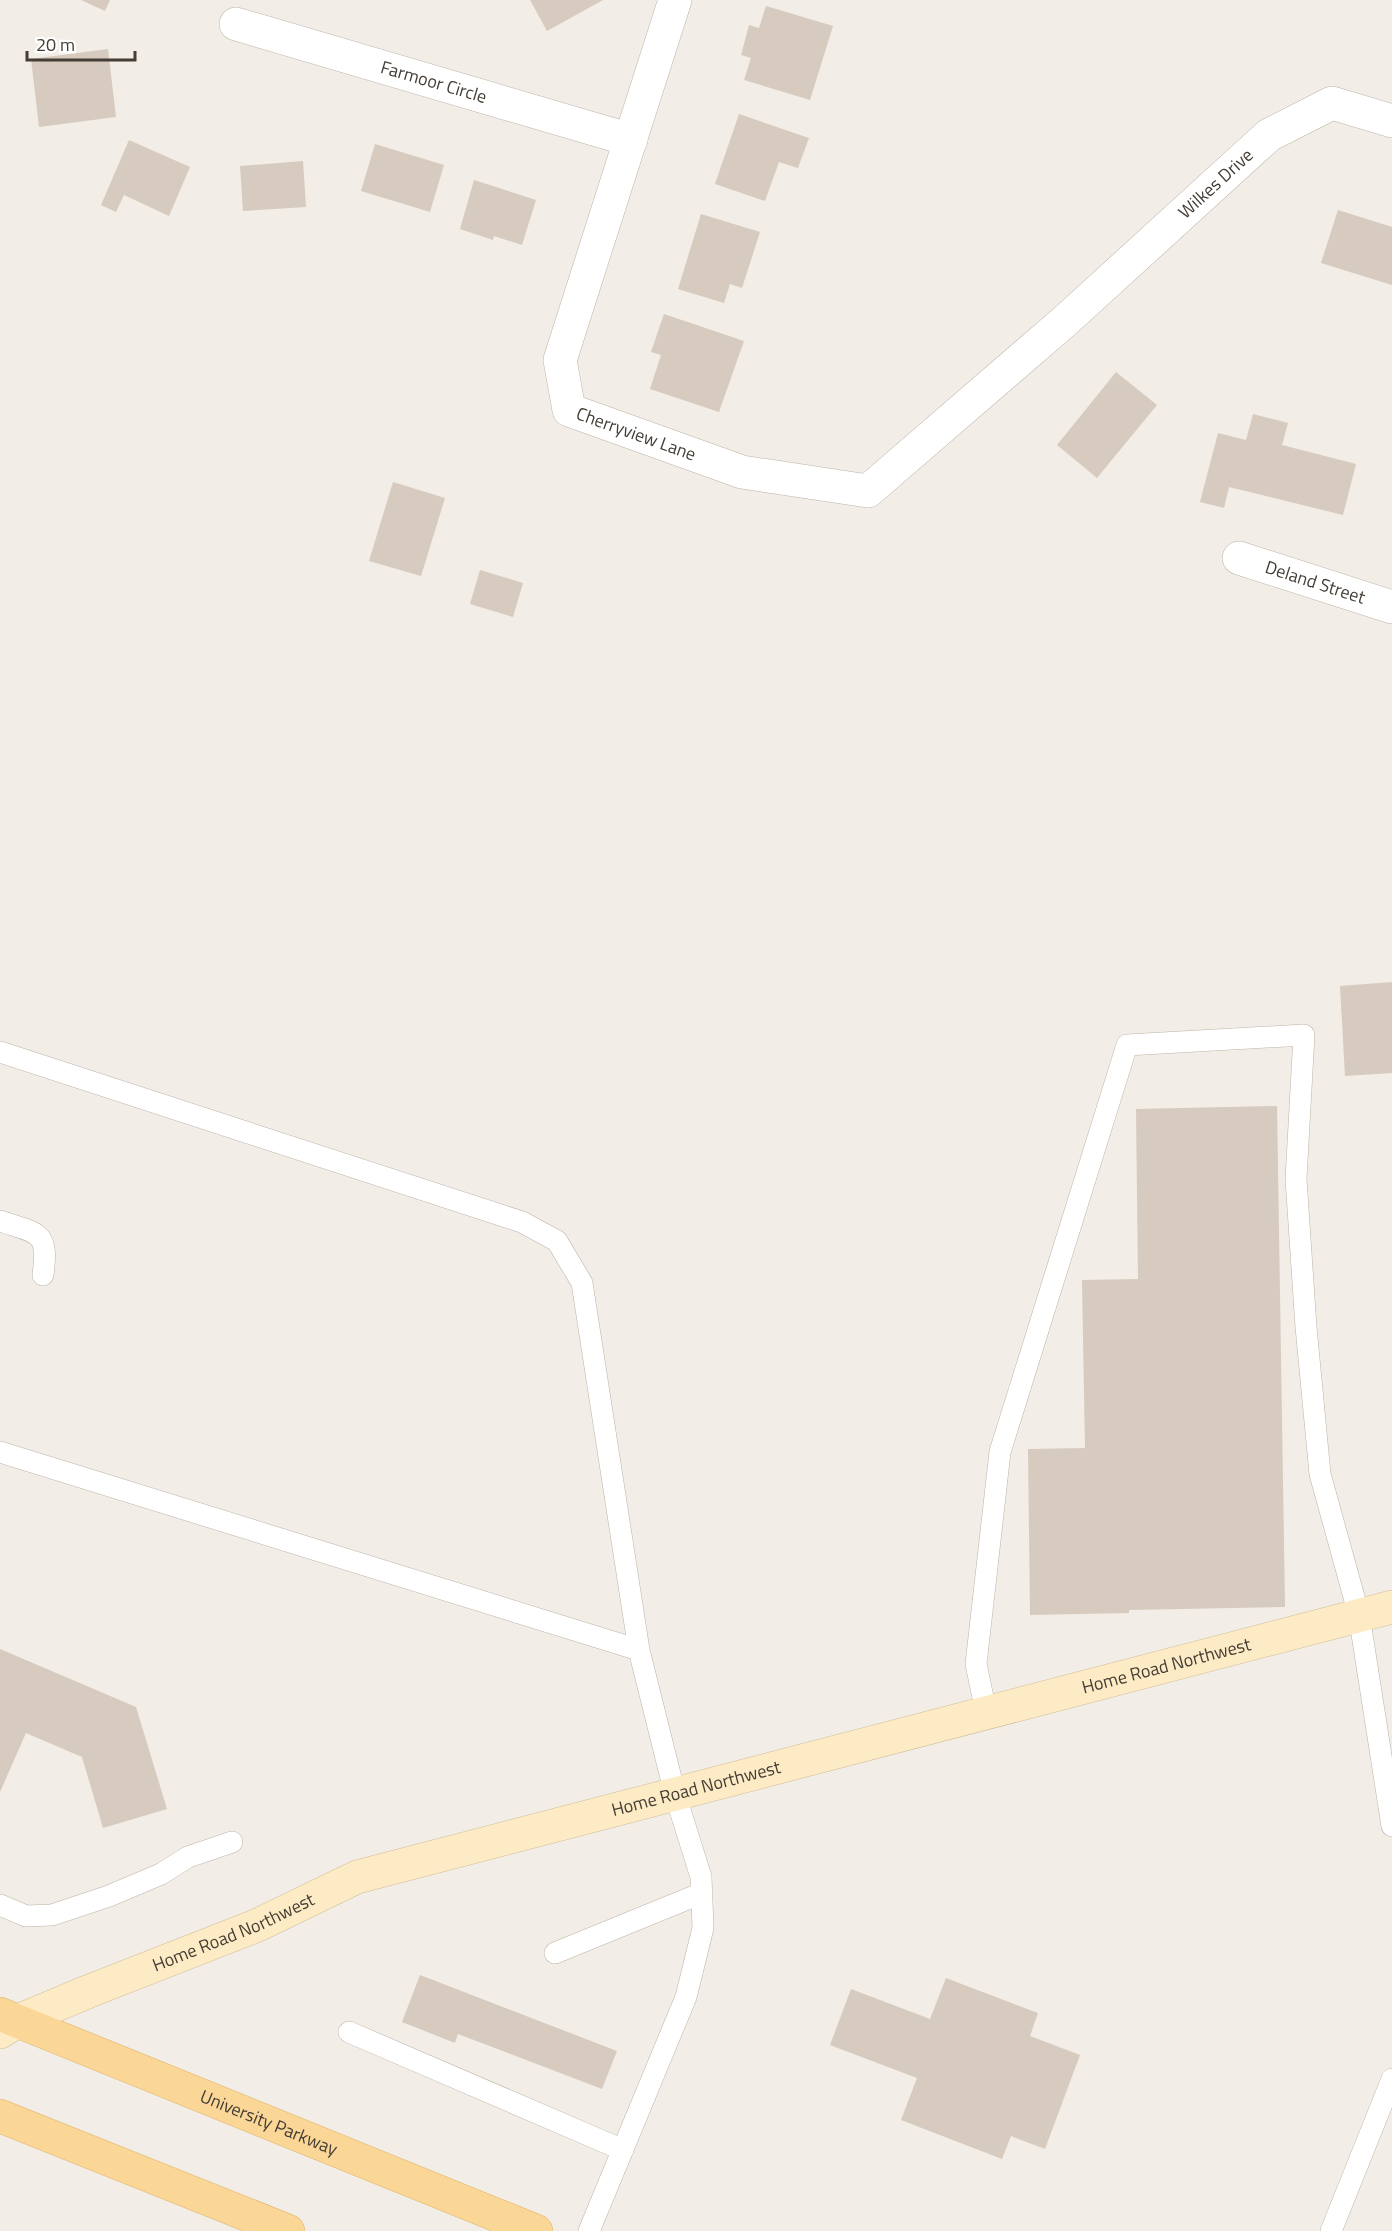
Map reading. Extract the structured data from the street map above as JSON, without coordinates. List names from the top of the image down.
{
  "streets": {
    "main road": ["University Parkway"],
    "street": [
      "Farmoor Circle",
      "Wilkes Drive",
      "Cherryview Lane",
      "Deland Street",
      "Home Road Northwest"
    ]
  },
  "crossings": [
    ["Farmoor Circle", "Cherryview Lane"],
    ["Wilkes Drive", "Cherryview Lane"],
    ["Home Road Northwest", "University Parkway"]
  ],
  "scale_bar": "20 m"
}
